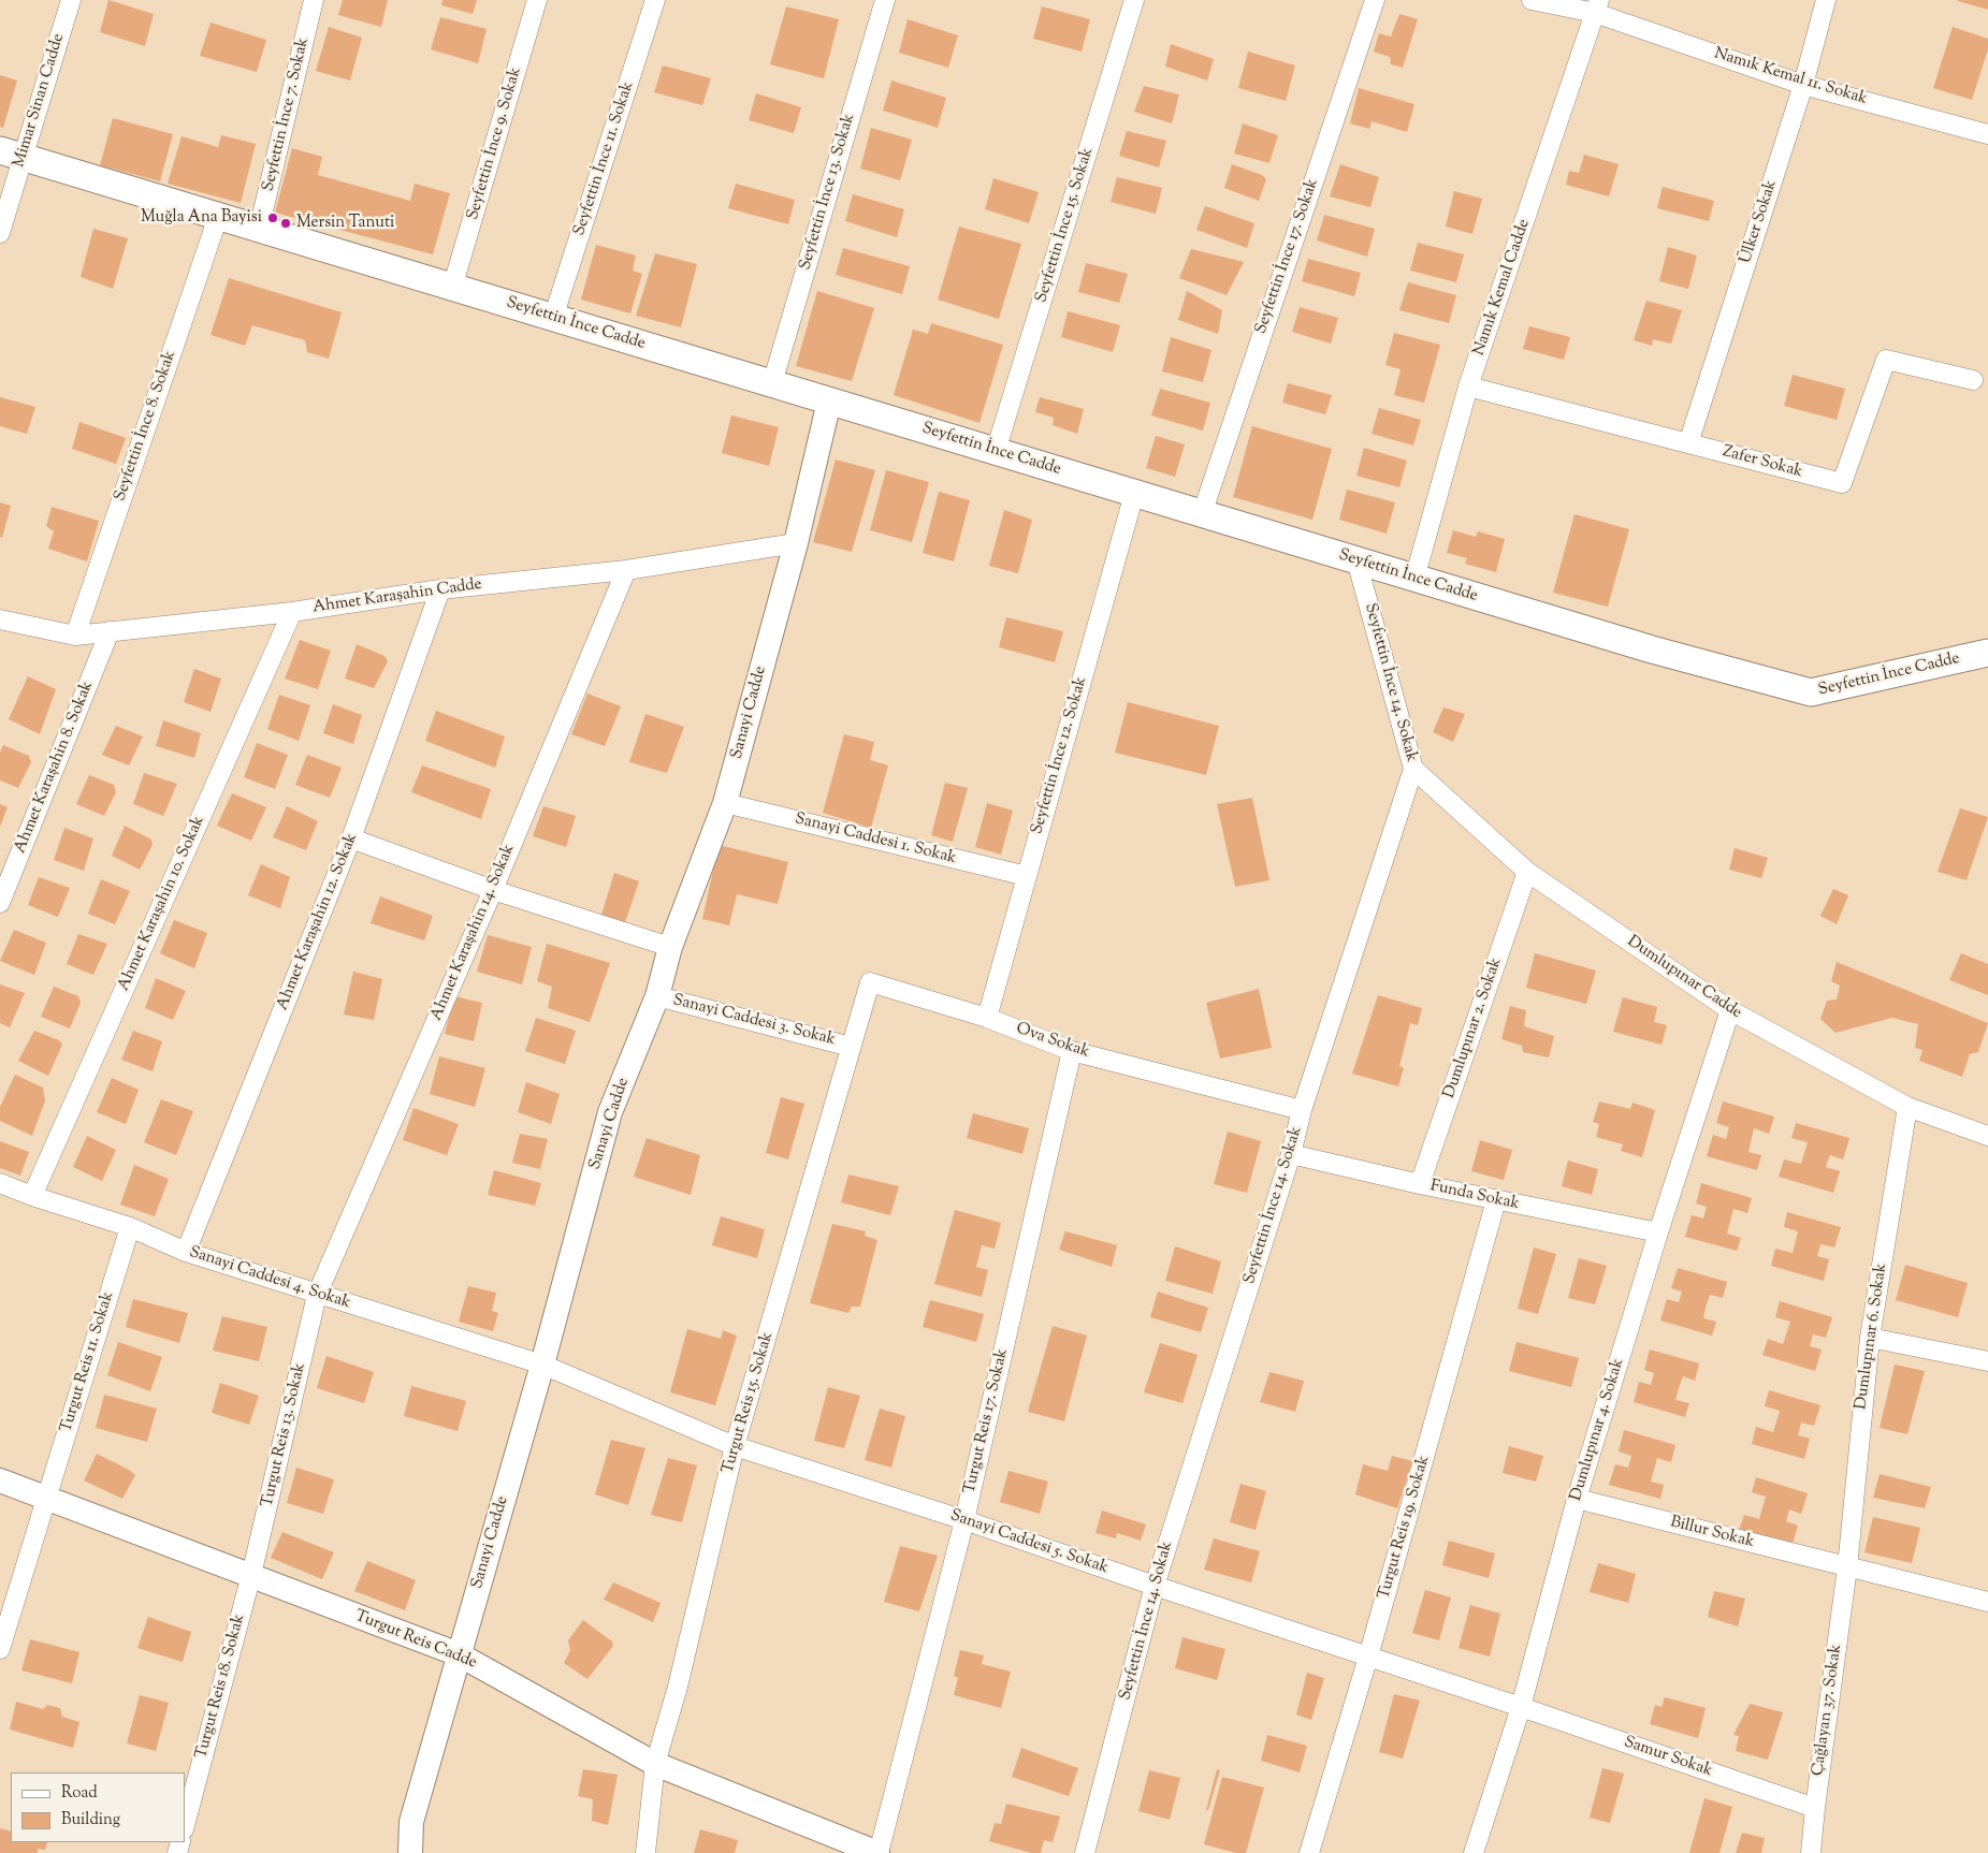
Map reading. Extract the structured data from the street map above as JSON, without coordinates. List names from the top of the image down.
{
  "streets": {
    "main road": ["Seyfettin İnce Cadde"],
    "street": [
      "Namık Kemal 11. Sokak",
      "Mimar Sinan Cadde",
      "Seyfettin İnce 7. Sokak",
      "Seyfettin İnce 9. Sokak",
      "Seyfettin İnce 11. Sokak",
      "Seyfettin İnce 13. Sokak",
      "Ülker Sokak",
      "Seyfettin İnce 15. Sokak",
      "Seyfettin İnce 17. Sokak",
      "Namık Kemal Cadde",
      "Seyfettin İnce 8. Sokak",
      "Zafer Sokak",
      "Ahmet Karaşahin Cadde",
      "Seyfettin İnce 14. Sokak",
      "Sanayi Cadde",
      "Seyfettin İnce 12. Sokak",
      "Ahmet Karaşahin 8. Sokak",
      "Sanayi Caddesi 1. Sokak",
      "Ahmet Karaşahin 10. Sokak",
      "Ahmet Karaşahin 12. Sokak",
      "Ahmet Karaşahin 14. Sokak",
      "Dumlupınar Cadde",
      "Sanayi Caddesi 3. Sokak",
      "Dumlupınar 2. Sokak",
      "Ova Sokak",
      "Funda Sokak",
      "Sanayi Caddesi 4. Sokak",
      "Dumlupınar 6. Sokak",
      "Turgut Reis 11. Sokak",
      "Turgut Reis 15. Sokak",
      "Turgut Reis 17. Sokak",
      "Dumlupınar 4. Sokak",
      "Turgut Reis 13. Sokak",
      "Turgut Reis 19. Sokak",
      "Billur Sokak",
      "Sanayi Caddesi 5. Sokak",
      "Turgut Reis Cadde",
      "Turgut Reis 18. Sokak",
      "Çağlayan 37. Sokak",
      "Samur Sokak"
    ]
  },
  "crossings": [
    ["Namık Kemal 11. Sokak", "Ülker Sokak"],
    ["Namık Kemal 11. Sokak", "Namık Kemal Cadde"],
    ["Mimar Sinan Cadde", "Seyfettin İnce Cadde"],
    ["Seyfettin İnce 7. Sokak", "Seyfettin İnce Cadde"],
    ["Seyfettin İnce 9. Sokak", "Seyfettin İnce Cadde"],
    ["Seyfettin İnce 11. Sokak", "Seyfettin İnce Cadde"],
    ["Seyfettin İnce 13. Sokak", "Seyfettin İnce Cadde"],
    ["Ülker Sokak", "Zafer Sokak"],
    ["Seyfettin İnce 15. Sokak", "Seyfettin İnce Cadde"],
    ["Seyfettin İnce 17. Sokak", "Seyfettin İnce Cadde"],
    ["Namık Kemal Cadde", "Seyfettin İnce Cadde"],
    ["Namık Kemal Cadde", "Zafer Sokak"],
    ["Seyfettin İnce Cadde", "Seyfettin İnce 8. Sokak"],
    ["Seyfettin İnce Cadde", "Seyfettin İnce 14. Sokak"],
    ["Seyfettin İnce Cadde", "Sanayi Cadde"],
    ["Seyfettin İnce Cadde", "Seyfettin İnce 12. Sokak"],
    ["Seyfettin İnce 8. Sokak", "Ahmet Karaşahin Cadde"],
    ["Ahmet Karaşahin Cadde", "Sanayi Cadde"],
    ["Ahmet Karaşahin Cadde", "Ahmet Karaşahin 8. Sokak"],
    ["Ahmet Karaşahin Cadde", "Ahmet Karaşahin 10. Sokak"],
    ["Ahmet Karaşahin Cadde", "Ahmet Karaşahin 12. Sokak"],
    ["Ahmet Karaşahin Cadde", "Ahmet Karaşahin 14. Sokak"],
    ["Seyfettin İnce 14. Sokak", "Dumlupınar Cadde"],
    ["Seyfettin İnce 14. Sokak", "Ova Sokak"],
    ["Seyfettin İnce 14. Sokak", "Funda Sokak"],
    ["Seyfettin İnce 14. Sokak", "Sanayi Caddesi 5. Sokak"],
    ["Sanayi Cadde", "Sanayi Caddesi 1. Sokak"],
    ["Sanayi Cadde", "Sanayi Caddesi 3. Sokak"],
    ["Sanayi Cadde", "Sanayi Caddesi 4. Sokak"],
    ["Sanayi Cadde", "Sanayi Caddesi 5. Sokak"],
    ["Sanayi Cadde", "Turgut Reis Cadde"],
    ["Seyfettin İnce 12. Sokak", "Sanayi Caddesi 1. Sokak"],
    ["Seyfettin İnce 12. Sokak", "Ova Sokak"],
    ["Ahmet Karaşahin 10. Sokak", "Sanayi Caddesi 4. Sokak"],
    ["Ahmet Karaşahin 12. Sokak", "Sanayi Caddesi 4. Sokak"],
    ["Ahmet Karaşahin 14. Sokak", "Sanayi Caddesi 4. Sokak"],
    ["Ahmet Karaşahin 14. Sokak", "Turgut Reis 13. Sokak"],
    ["Dumlupınar Cadde", "Dumlupınar 2. Sokak"],
    ["Dumlupınar Cadde", "Dumlupınar 6. Sokak"],
    ["Dumlupınar Cadde", "Dumlupınar 4. Sokak"],
    ["Sanayi Caddesi 3. Sokak", "Ova Sokak"],
    ["Sanayi Caddesi 3. Sokak", "Turgut Reis 15. Sokak"],
    ["Dumlupınar 2. Sokak", "Funda Sokak"],
    ["Ova Sokak", "Turgut Reis 15. Sokak"],
    ["Ova Sokak", "Turgut Reis 17. Sokak"],
    ["Funda Sokak", "Dumlupınar 4. Sokak"],
    ["Funda Sokak", "Turgut Reis 19. Sokak"],
    ["Sanayi Caddesi 4. Sokak", "Turgut Reis 11. Sokak"],
    ["Sanayi Caddesi 4. Sokak", "Turgut Reis 13. Sokak"],
    ["Sanayi Caddesi 4. Sokak", "Sanayi Caddesi 5. Sokak"],
    ["Dumlupınar 6. Sokak", "Billur Sokak"],
    ["Dumlupınar 6. Sokak", "Çağlayan 37. Sokak"],
    ["Turgut Reis 11. Sokak", "Turgut Reis Cadde"],
    ["Turgut Reis 15. Sokak", "Sanayi Caddesi 5. Sokak"],
    ["Turgut Reis 15. Sokak", "Turgut Reis Cadde"],
    ["Turgut Reis 17. Sokak", "Sanayi Caddesi 5. Sokak"],
    ["Turgut Reis 17. Sokak", "Turgut Reis Cadde"],
    ["Dumlupınar 4. Sokak", "Billur Sokak"],
    ["Dumlupınar 4. Sokak", "Sanayi Caddesi 5. Sokak"],
    ["Dumlupınar 4. Sokak", "Samur Sokak"],
    ["Turgut Reis 13. Sokak", "Turgut Reis Cadde"],
    ["Turgut Reis 13. Sokak", "Turgut Reis 18. Sokak"],
    ["Turgut Reis 19. Sokak", "Sanayi Caddesi 5. Sokak"],
    ["Billur Sokak", "Çağlayan 37. Sokak"],
    ["Sanayi Caddesi 5. Sokak", "Samur Sokak"],
    ["Turgut Reis Cadde", "Turgut Reis 18. Sokak"],
    ["Çağlayan 37. Sokak", "Samur Sokak"]
  ],
  "places": ["Muğla Ana Bayisi", "Mersin Tanuti"],
  "legend": ["Road", "Building"]
}
